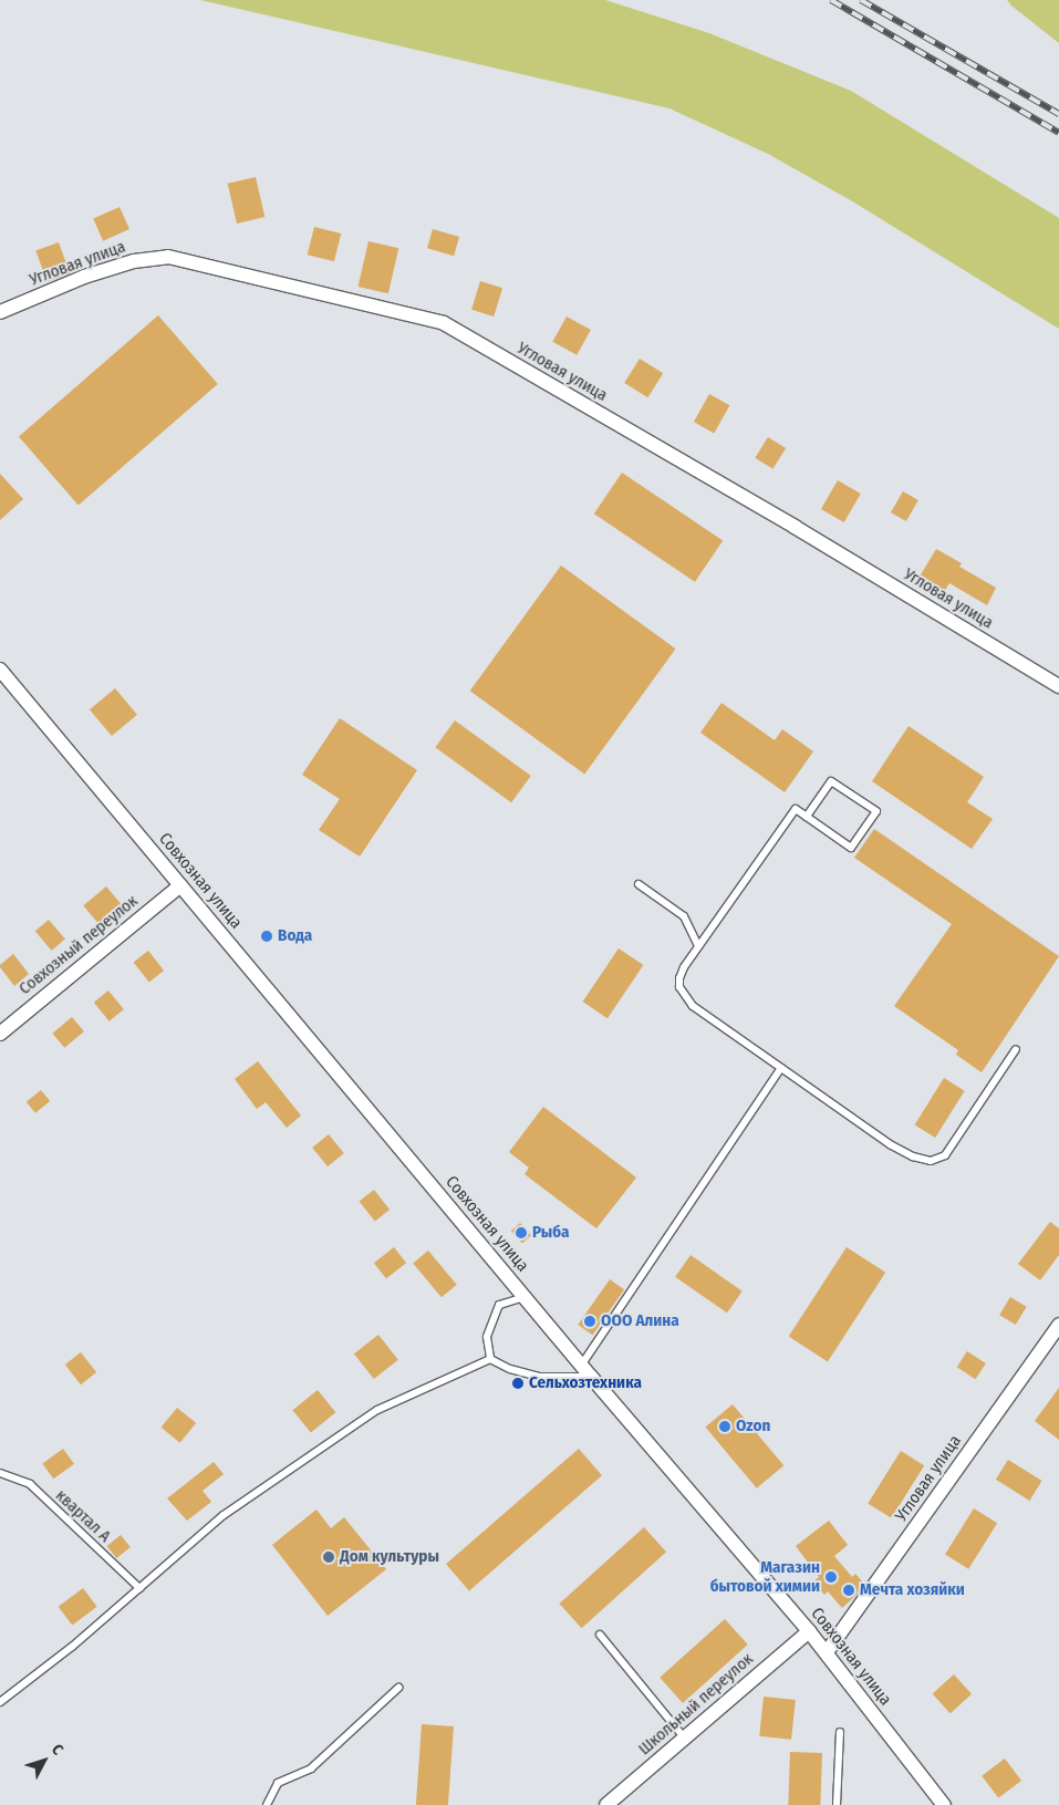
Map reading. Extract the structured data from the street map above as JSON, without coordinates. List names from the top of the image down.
{
  "streets": {
    "street": [
      "Угловая улица",
      "Совхозная улица",
      "Совхозный переулок",
      "Школьный переулок"
    ],
    "lane": ["квартал А"]
  },
  "crossings": [
    ["Угловая улица", "Совхозная улица"],
    ["Совхозная улица", "Совхозный переулок"],
    ["Совхозная улица", "Школьный переулок"]
  ],
  "places": [
    "Вода",
    "Рыба",
    "ООО Алина",
    "Сельхозтехника",
    "Ozon",
    "Дом культуры",
    "Магазин бытовой химии",
    "Мечта хозяйки"
  ],
  "north": "top right"
}
